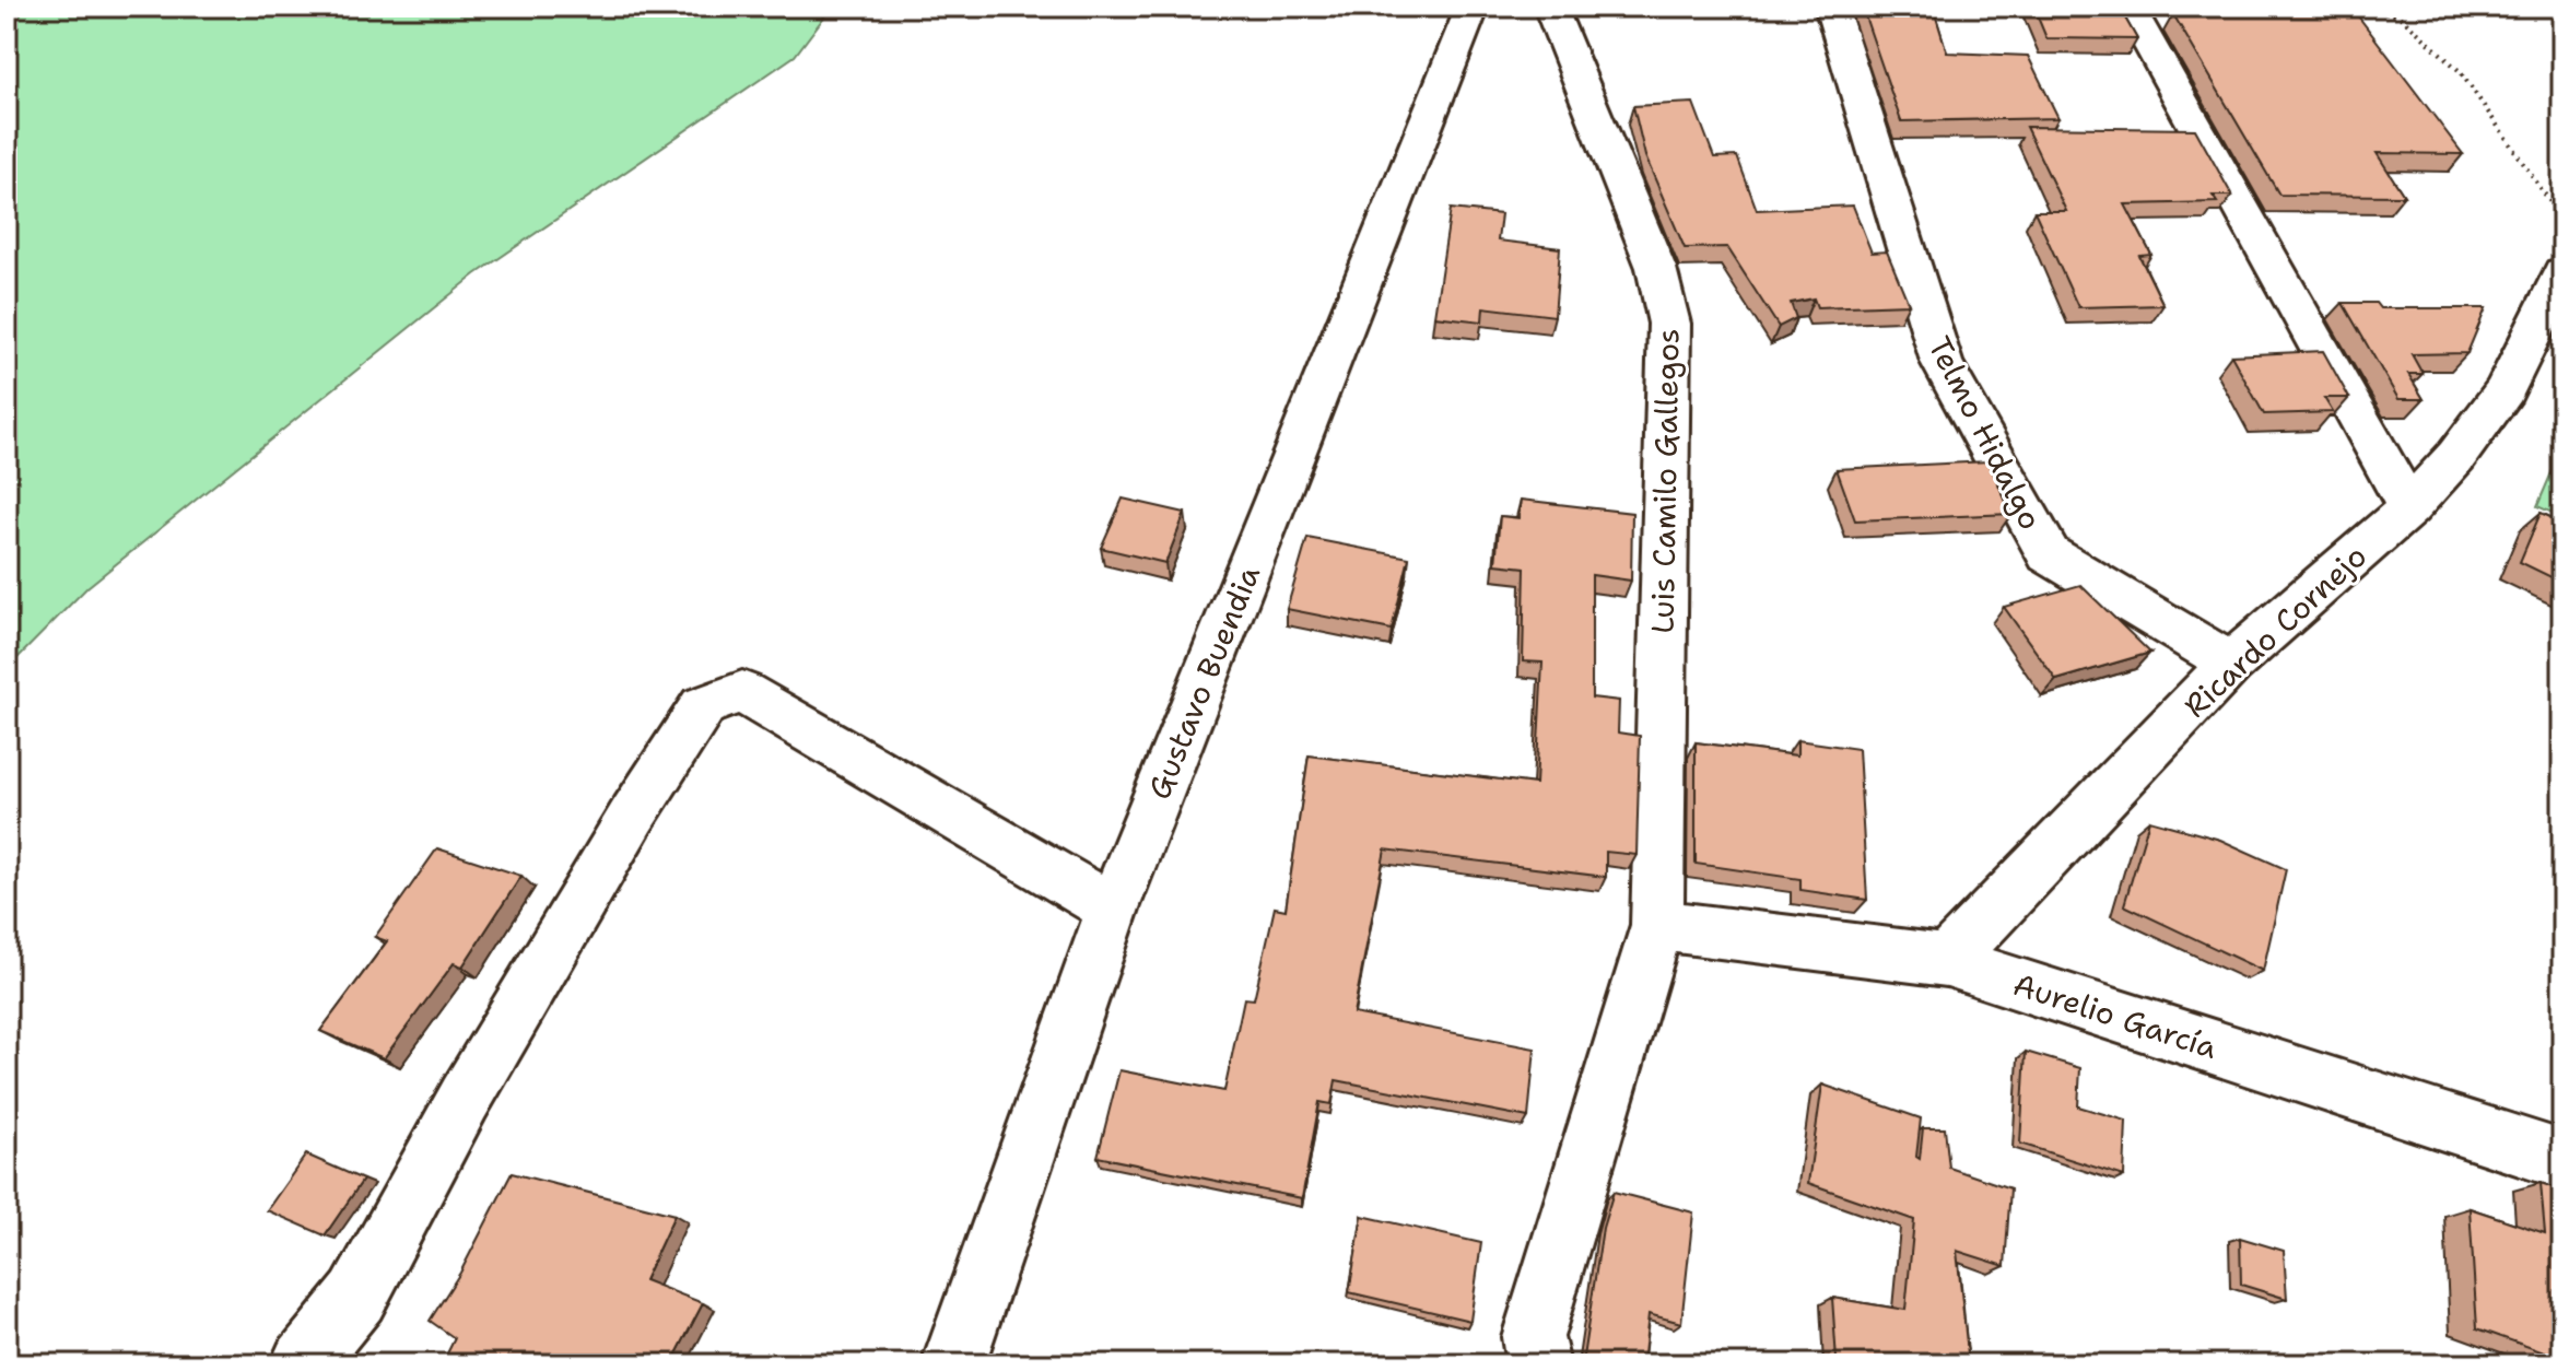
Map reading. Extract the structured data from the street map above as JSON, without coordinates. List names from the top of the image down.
{
  "streets": {
    "street": [
      "Telmo Hidalgo",
      "Luis Camilo Gallegos",
      "Ricardo Cornejo",
      "Gustavo Buendia",
      "Aurelio García"
    ]
  },
  "crossings": [
    ["Telmo Hidalgo", "Ricardo Cornejo"],
    ["Luis Camilo Gallegos", "Aurelio García"],
    ["Ricardo Cornejo", "Aurelio García"]
  ]
}
